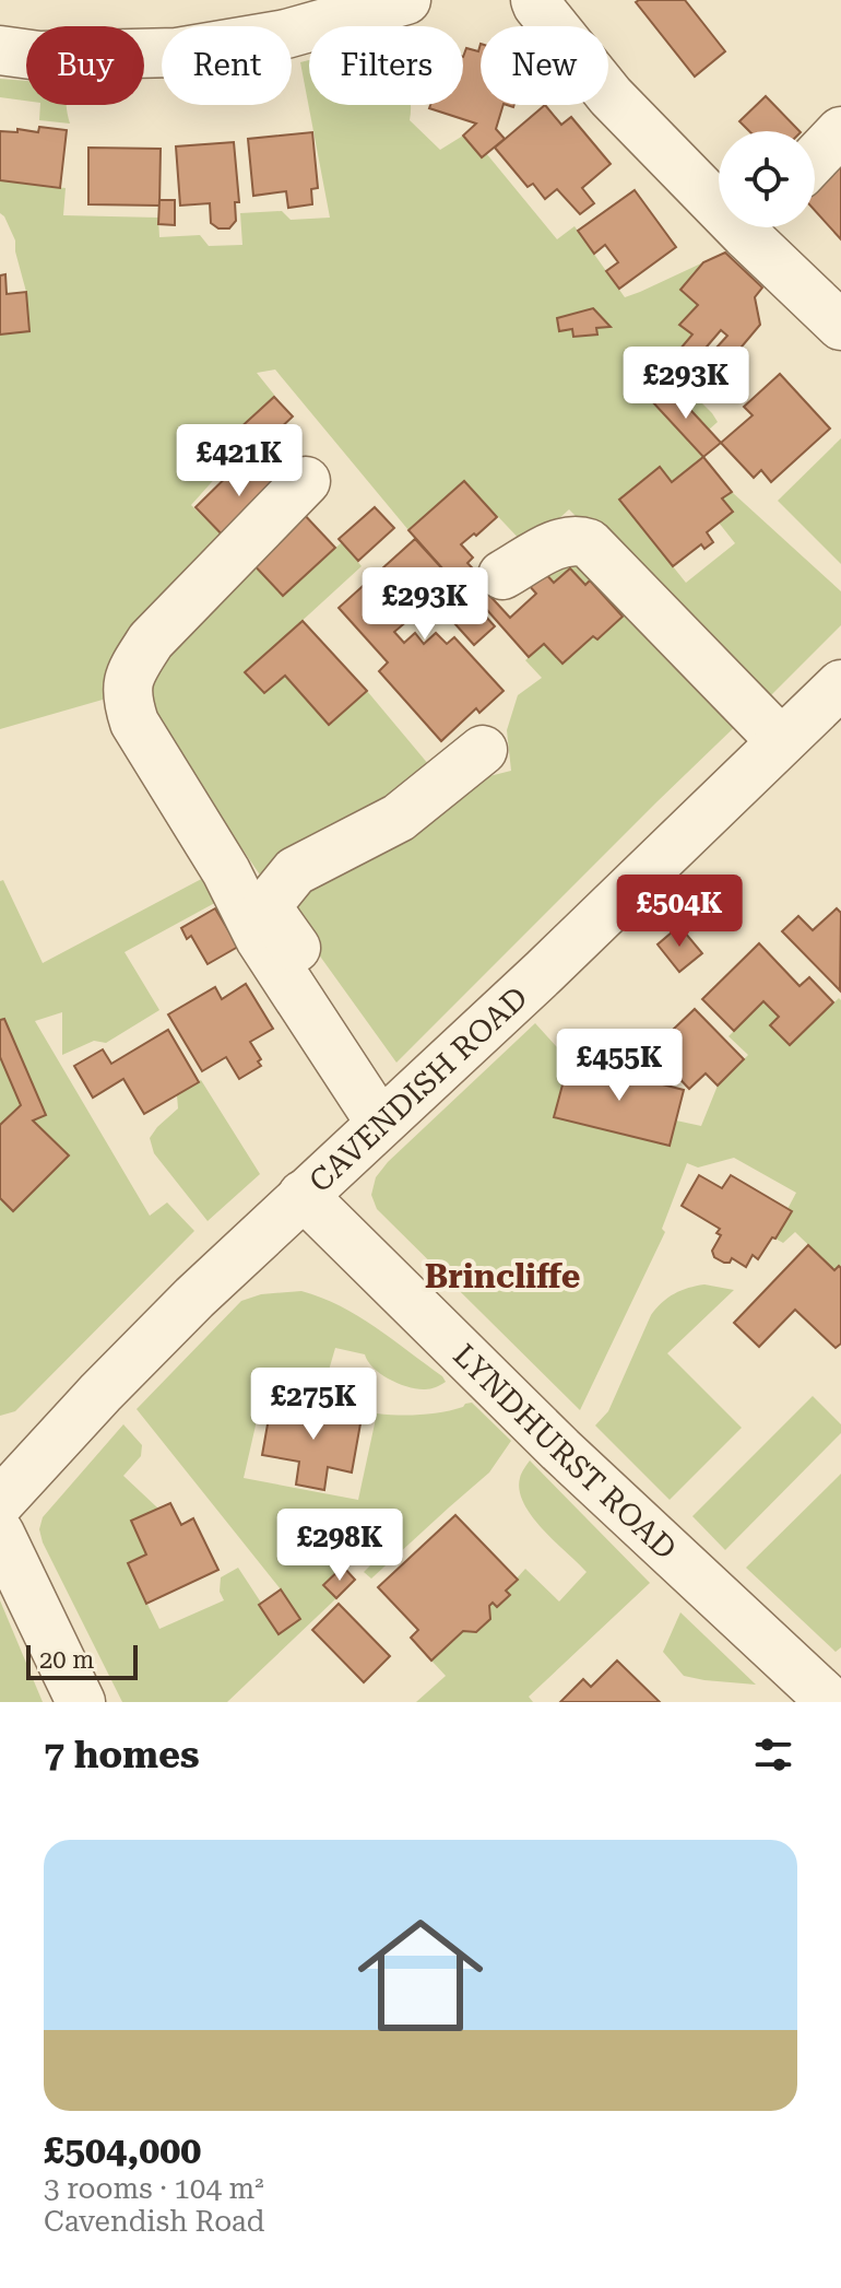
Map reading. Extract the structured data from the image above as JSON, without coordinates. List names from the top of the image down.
{
  "streets": {
    "street": ["CAVENDISH ROAD", "LYNDHURST ROAD"]
  },
  "crossings": [
    ["CAVENDISH ROAD", "LYNDHURST ROAD"]
  ],
  "districts": ["Brincliffe"],
  "scale_bar": "20 m",
  "page": {
    "chip": [
      "Buy",
      "Rent",
      "Filters",
      "New"
    ],
    "price": [
      "£293K",
      "£421K",
      "£293K",
      "£504K",
      "£455K",
      "£275K",
      "£298K"
    ],
    "scale": "20 m",
    "heading": "7 homes",
    "list": [
      {
        "name": "£504,000",
        "note": "3 rooms · 104 m² · Cavendish Road"
      }
    ]
  }
}
